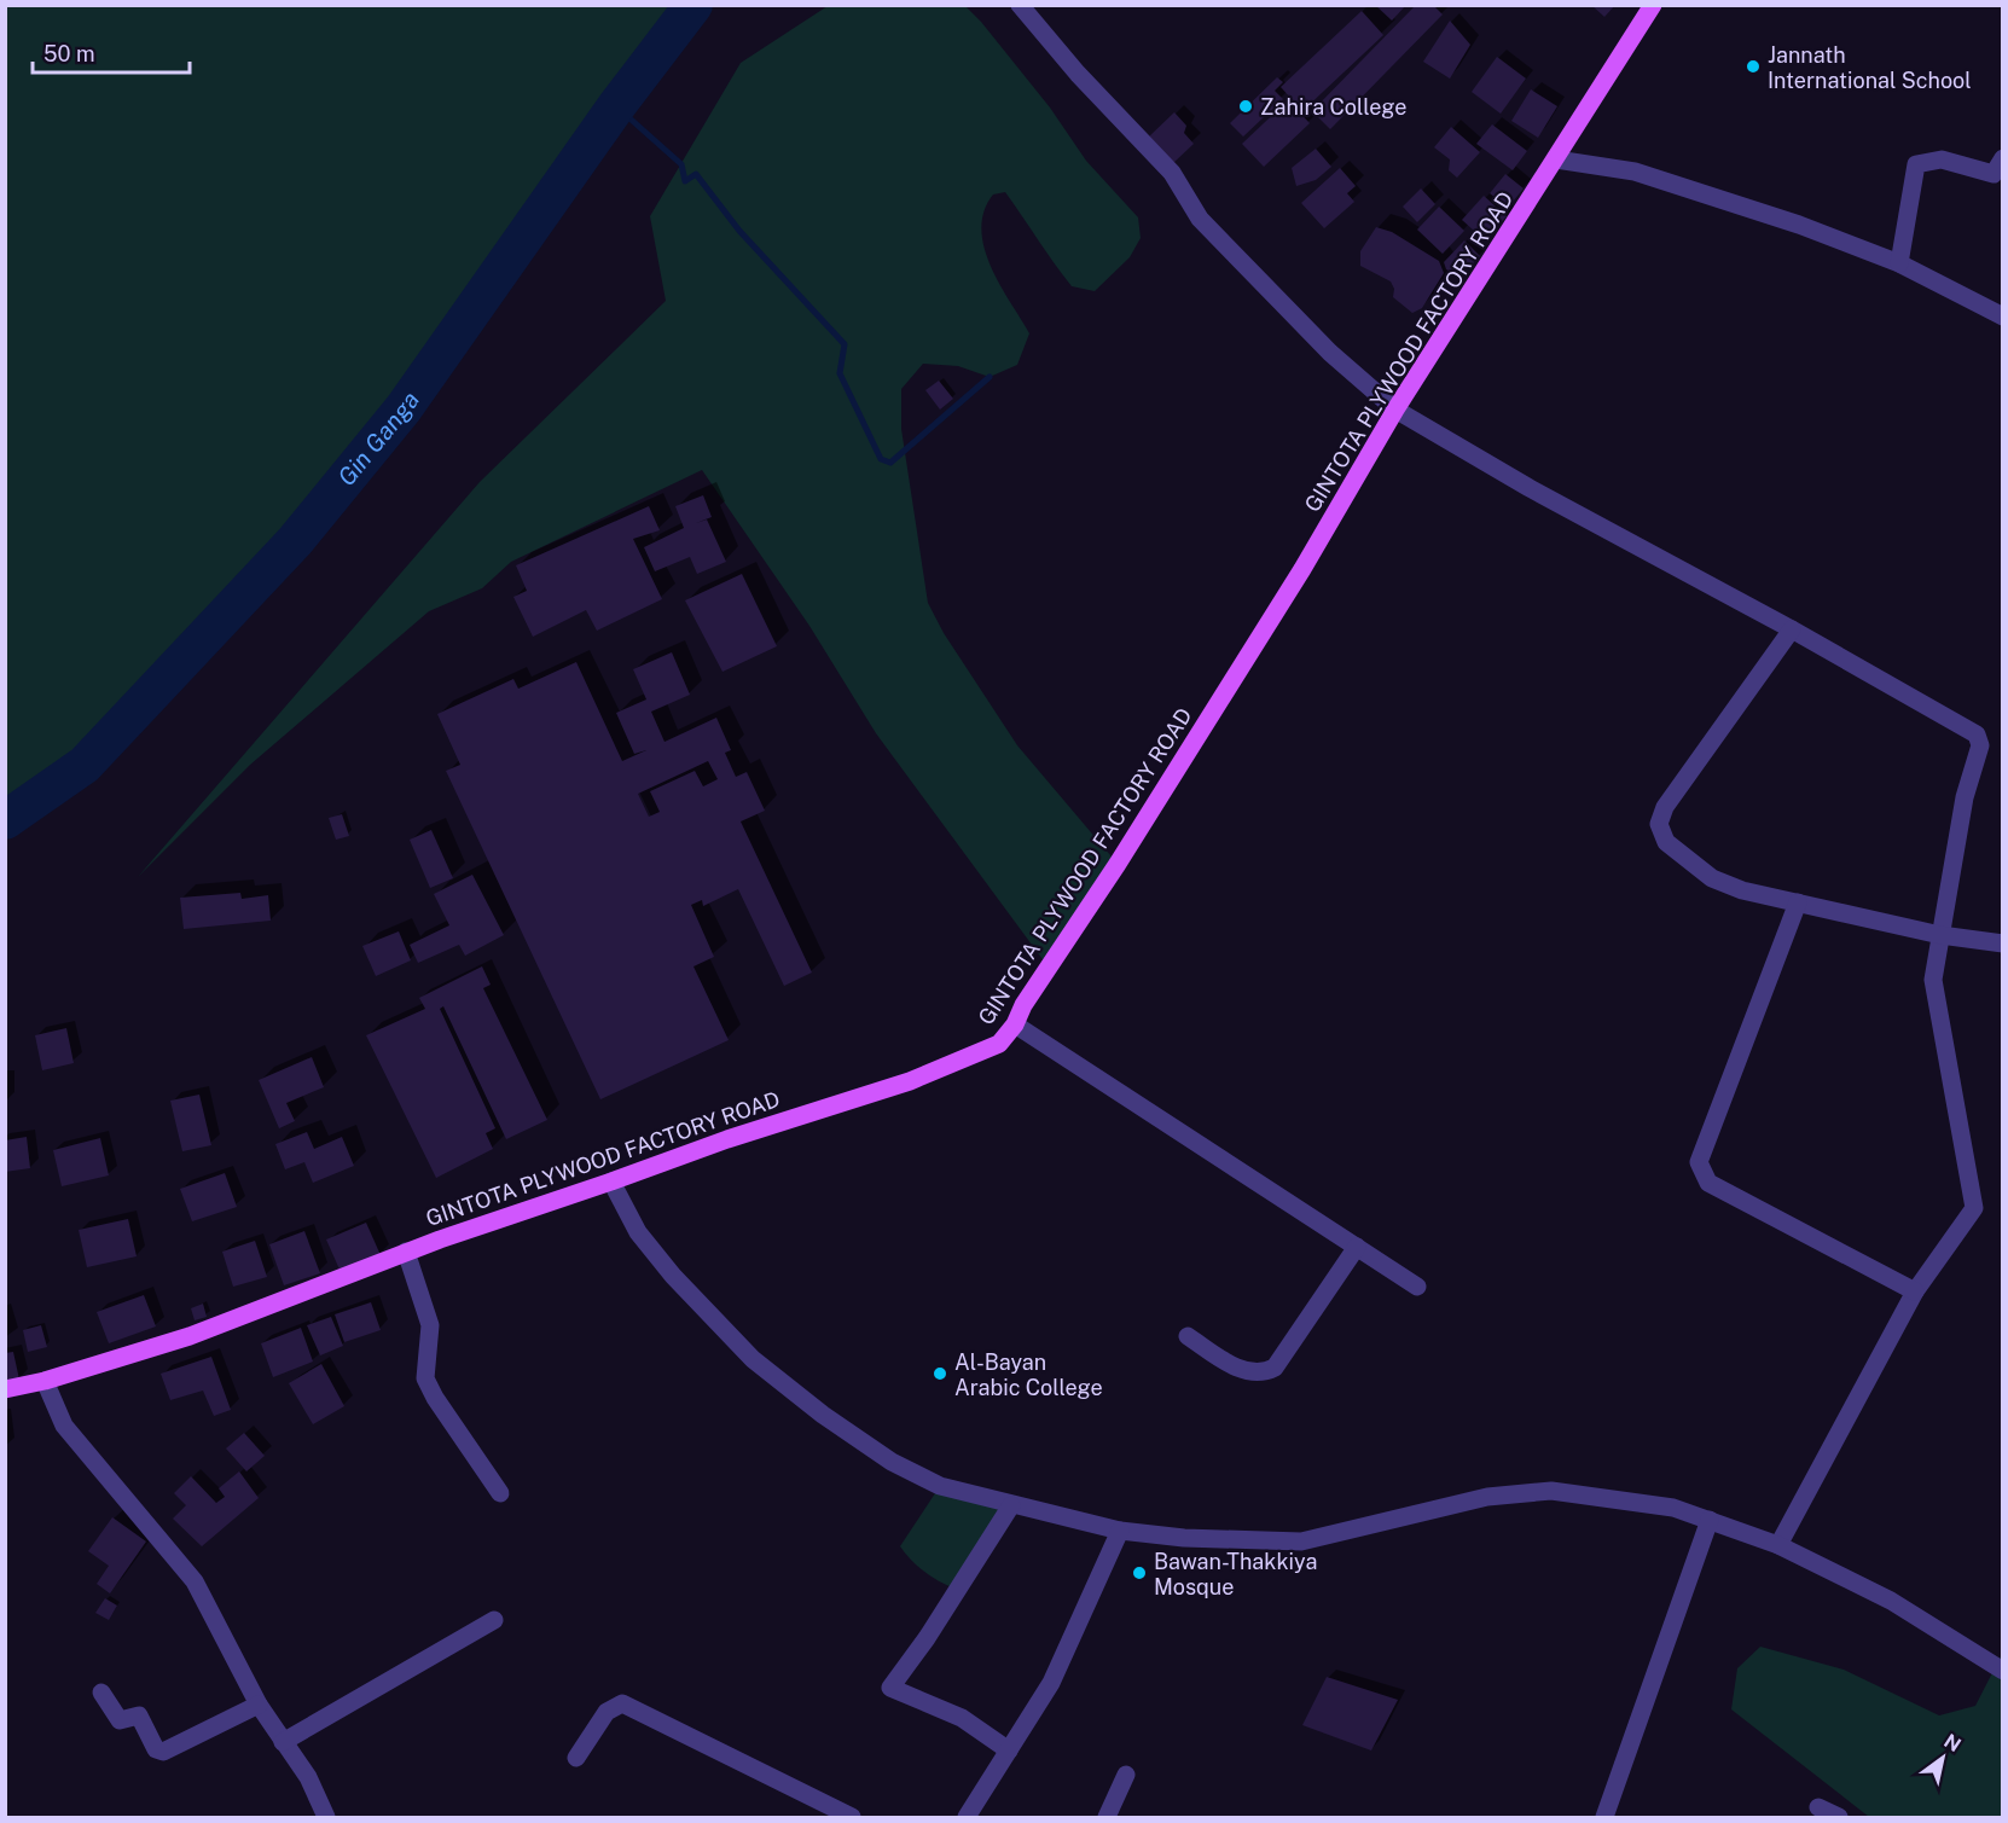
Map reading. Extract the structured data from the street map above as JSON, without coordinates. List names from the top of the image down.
{
  "streets": {
    "main road": ["GINTOTA PLYWOOD FACTORY ROAD"]
  },
  "water": ["Gin Ganga"],
  "places": [
    "Jannath International School",
    "Zahira College",
    "Al-Bayan Arabic College",
    "Bawan-Thakkiya Mosque"
  ],
  "scale_bar": "50 m",
  "north": "top right"
}
